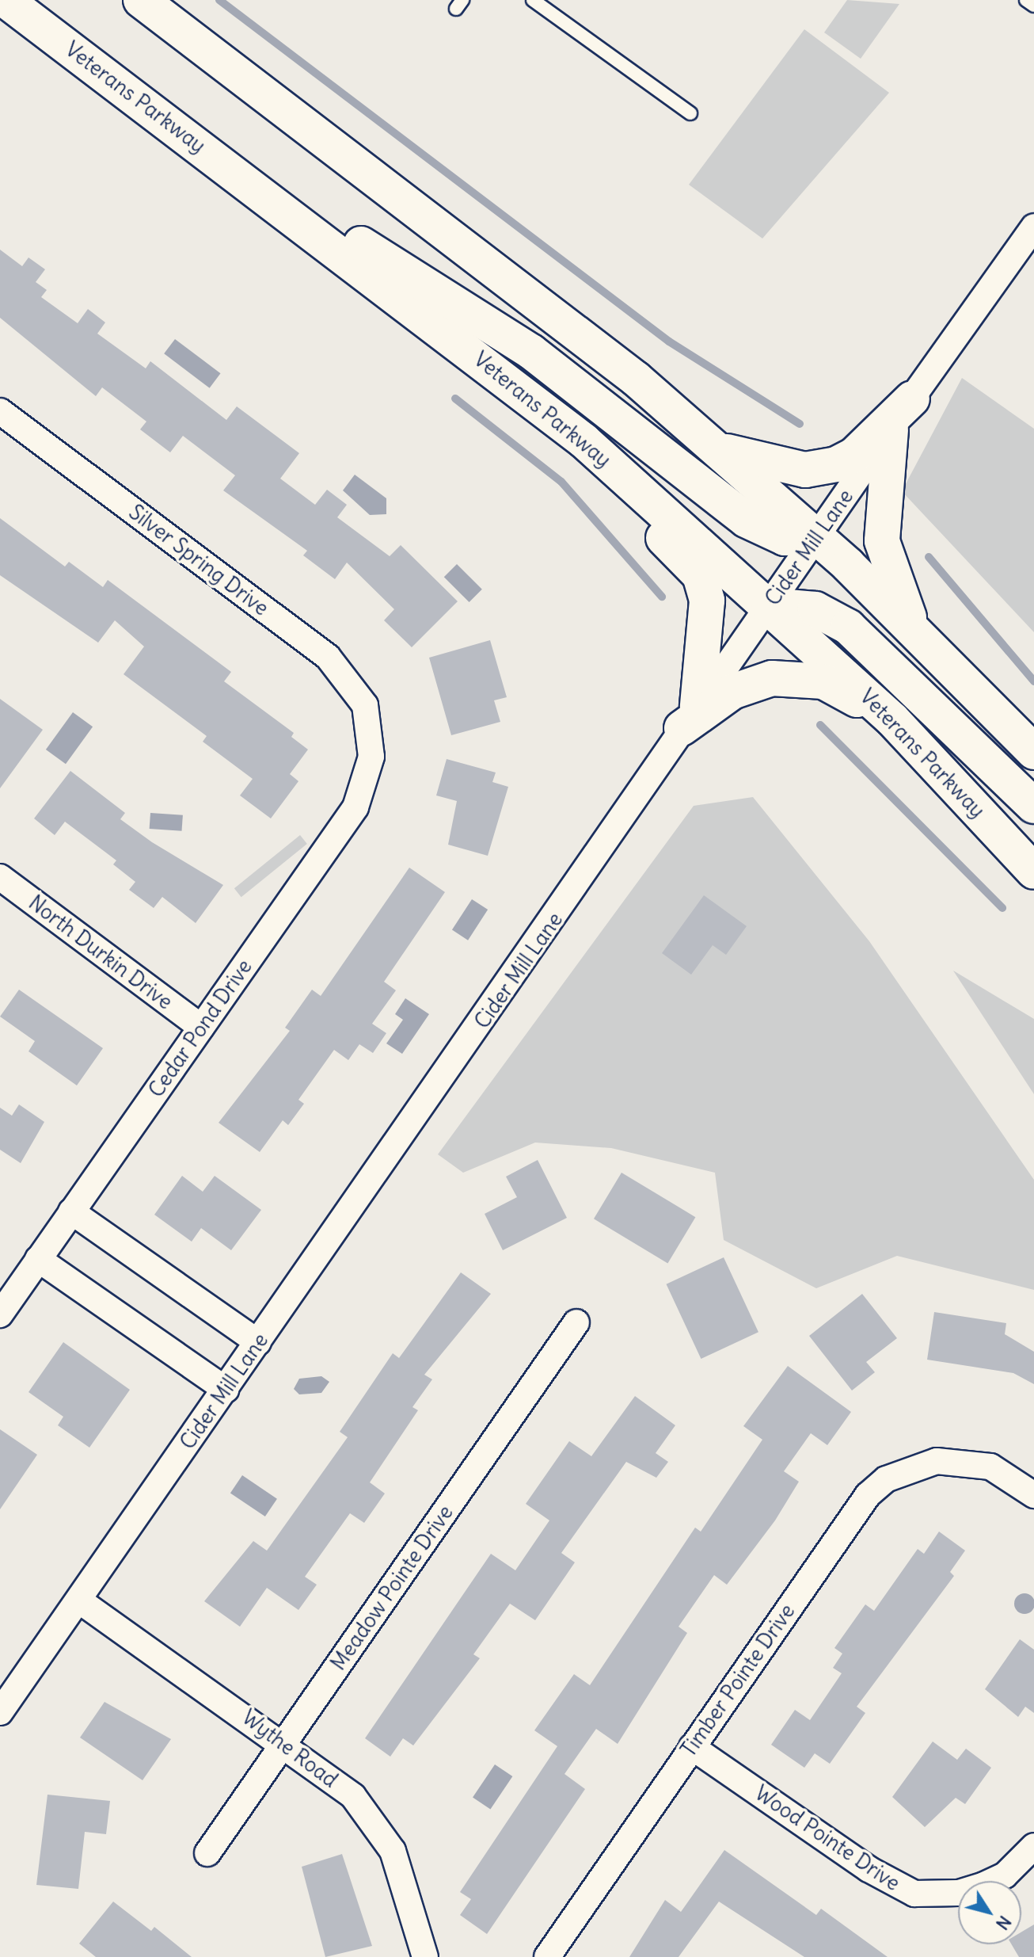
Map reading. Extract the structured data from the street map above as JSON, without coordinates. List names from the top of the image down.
{
  "streets": {
    "highway": ["Veterans Parkway"],
    "street": [
      "Cider Mill Lane",
      "Silver Spring Drive",
      "North Durkin Drive",
      "Cedar Pond Drive",
      "Meadow Pointe Drive",
      "Timber Pointe Drive",
      "Wythe Road",
      "Wood Pointe Drive"
    ]
  },
  "crossings": [
    ["Veterans Parkway", "Cider Mill Lane"],
    ["Cider Mill Lane", "Wythe Road"],
    ["Silver Spring Drive", "Cedar Pond Drive"],
    ["North Durkin Drive", "Cedar Pond Drive"],
    ["Meadow Pointe Drive", "Wythe Road"],
    ["Timber Pointe Drive", "Wood Pointe Drive"]
  ],
  "north": "bottom right"
}
